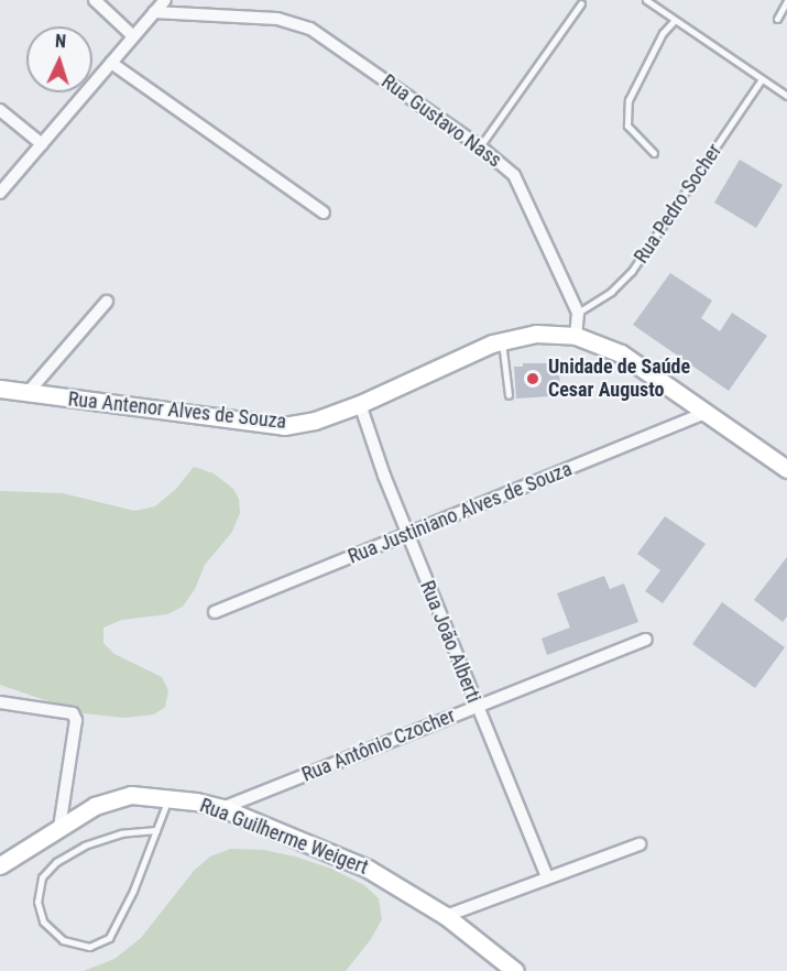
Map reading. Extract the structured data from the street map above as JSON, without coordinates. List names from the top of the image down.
{
  "streets": {
    "main road": ["Rua Antenor Alves de Souza", "Rua Guilherme Weigert"],
    "street": [
      "Rua Gustavo Nass",
      "Rua Justiniano Alves de Souza",
      "Rua João Alberti",
      "Rua Antônio Czocher"
    ],
    "lane": ["Rua Pedro Socher"]
  },
  "crossings": [
    ["Rua Gustavo Nass", "Rua Pedro Socher"],
    ["Rua Antenor Alves de Souza", "Rua João Alberti"],
    ["Rua Justiniano Alves de Souza", "Rua João Alberti"],
    ["Rua João Alberti", "Rua Antônio Czocher"],
    ["Rua Antônio Czocher", "Rua Guilherme Weigert"]
  ],
  "places": ["Unidade de Saúde Cesar Augusto"],
  "north": "top"
}
